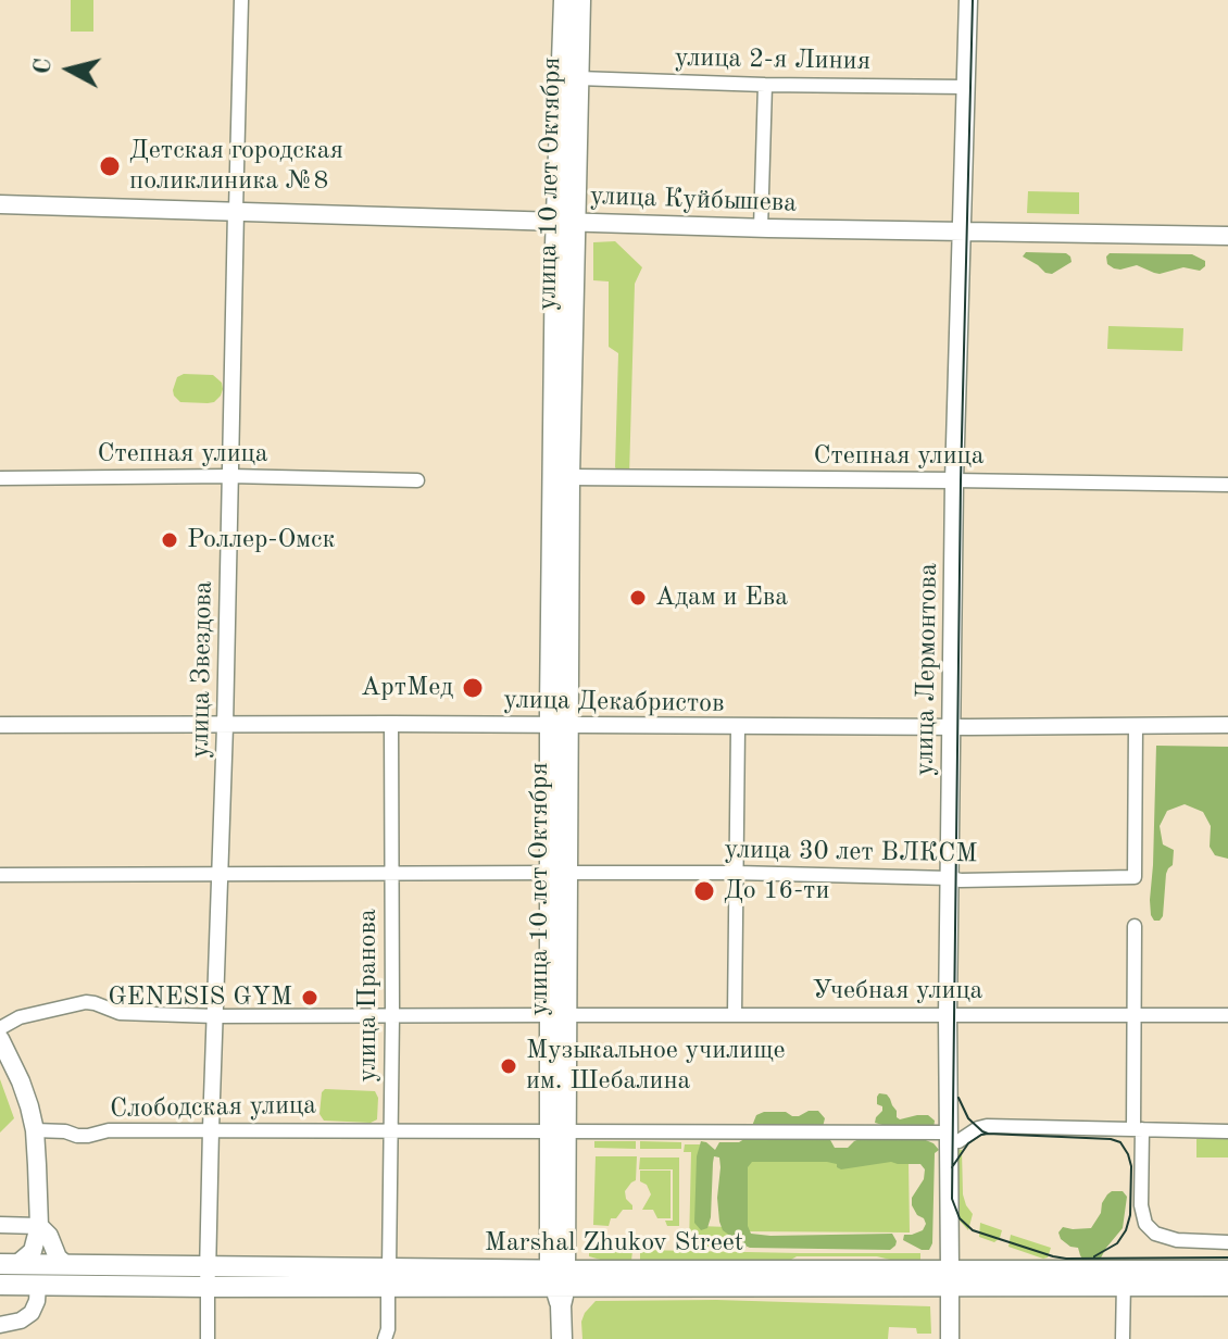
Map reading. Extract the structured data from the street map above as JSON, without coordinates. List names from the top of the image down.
{
  "streets": {
    "main road": [
      "улица 10 лет Октября",
      "улица Куйбышева",
      "улица Лермонтова",
      "Marshal Zhukov Street"
    ],
    "street": [
      "улица 2-я Линия",
      "Степная улица",
      "улица Звездова",
      "улица Декабристов",
      "улица 30 лет ВЛКСМ",
      "Учебная улица",
      "улица Пранова",
      "Слободская улица"
    ]
  },
  "crossings": [
    ["улица 2-я Линия", "улица 10 лет Октября"],
    ["улица 2-я Линия", "улица Лермонтова"],
    ["улица 10 лет Октября", "улица Куйбышева"],
    ["улица 10 лет Октября", "Степная улица"],
    ["улица 10 лет Октября", "улица Декабристов"],
    ["улица 10 лет Октября", "улица 30 лет ВЛКСМ"],
    ["улица 10 лет Октября", "Учебная улица"],
    ["улица 10 лет Октября", "Слободская улица"],
    ["улица 10 лет Октября", "Marshal Zhukov Street"],
    ["улица Куйбышева", "улица Звездова"],
    ["улица Куйбышева", "улица Лермонтова"],
    ["Степная улица", "улица Звездова"],
    ["Степная улица", "улица Лермонтова"],
    ["улица Звездова", "улица Декабристов"],
    ["улица Звездова", "улица 30 лет ВЛКСМ"],
    ["улица Звездова", "Учебная улица"],
    ["улица Звездова", "Слободская улица"],
    ["улица Звездова", "Marshal Zhukov Street"],
    ["улица Лермонтова", "улица Декабристов"],
    ["улица Лермонтова", "улица 30 лет ВЛКСМ"],
    ["улица Лермонтова", "Учебная улица"],
    ["улица Лермонтова", "Слободская улица"],
    ["улица Лермонтова", "Marshal Zhukov Street"],
    ["улица Декабристов", "улица 30 лет ВЛКСМ"],
    ["улица Декабристов", "улица Пранова"],
    ["улица 30 лет ВЛКСМ", "улица Пранова"],
    ["Учебная улица", "улица Пранова"],
    ["улица Пранова", "Слободская улица"],
    ["улица Пранова", "Marshal Zhukov Street"]
  ],
  "places": [
    "Детская городская поликлиника №8",
    "Роллер-Омск",
    "Адам и Ева",
    "АртМед",
    "До 16-ти",
    "GENESIS GYM",
    "Музыкальное училище им. Шебалина"
  ],
  "north": "left"
}
